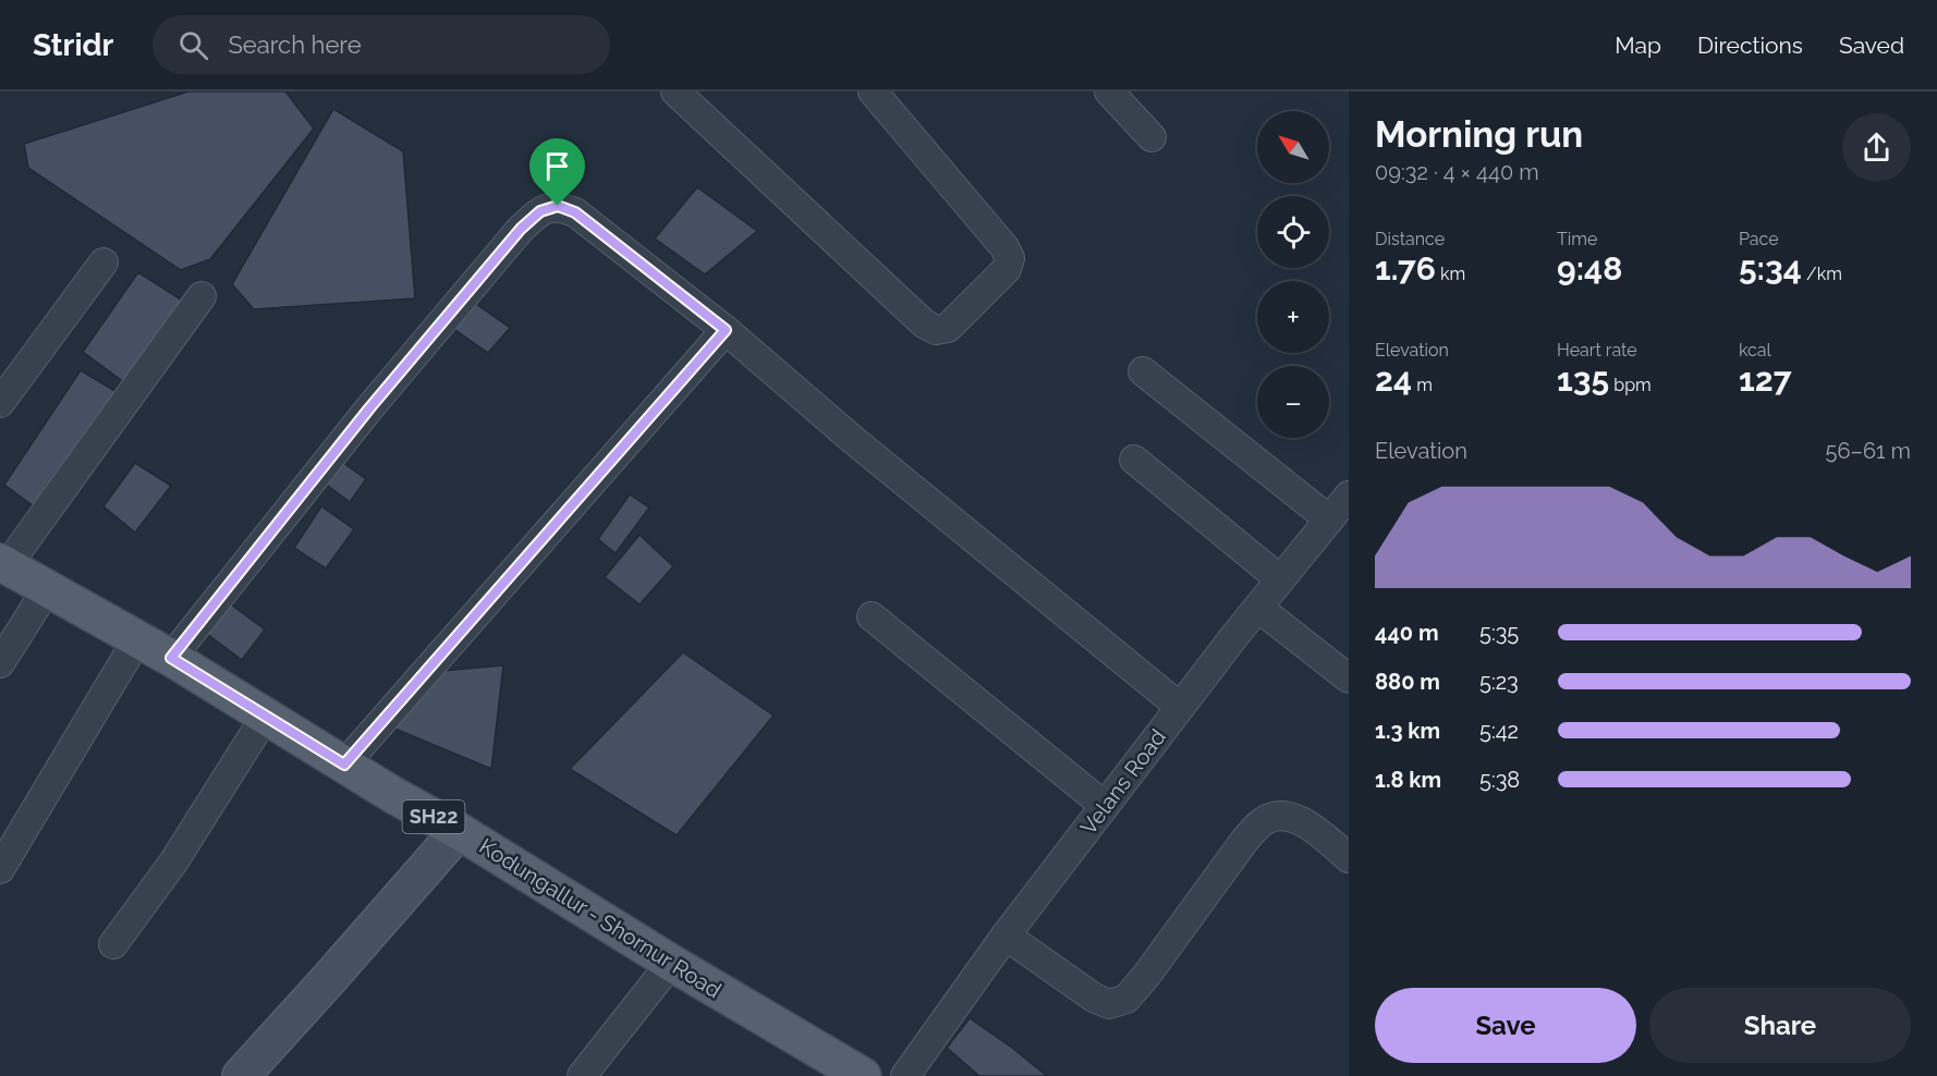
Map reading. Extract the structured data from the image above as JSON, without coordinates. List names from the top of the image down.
{
  "streets": {
    "main road": ["SH22", "Kodungallur - Shornur Road"],
    "street": ["Velans Road"]
  },
  "north": "top left",
  "page": {
    "header": "Stridr",
    "search": "Search here",
    "nav": ["Map", "Directions", "Saved"],
    "heading": ["Morning run", "09:32 · 4 × 440 m"],
    "map_buttons": ["+", "−"],
    "stats": [
      ["Distance", "1.76 km"],
      ["Time", "9:48"],
      ["Pace", "5:34 /km"],
      ["Elevation", "24 m"],
      ["Heart rate", "135 bpm"],
      ["kcal", "127"]
    ],
    "chart": ["Elevation", "56–61 m"],
    "list": [
      {
        "name": "440 m",
        "note": "5:35"
      },
      {
        "name": "880 m",
        "note": "5:23"
      },
      {
        "name": "1.3 km",
        "note": "5:42"
      },
      {
        "name": "1.8 km",
        "note": "5:38"
      }
    ],
    "buttons": ["Save", "Share"]
  }
}
